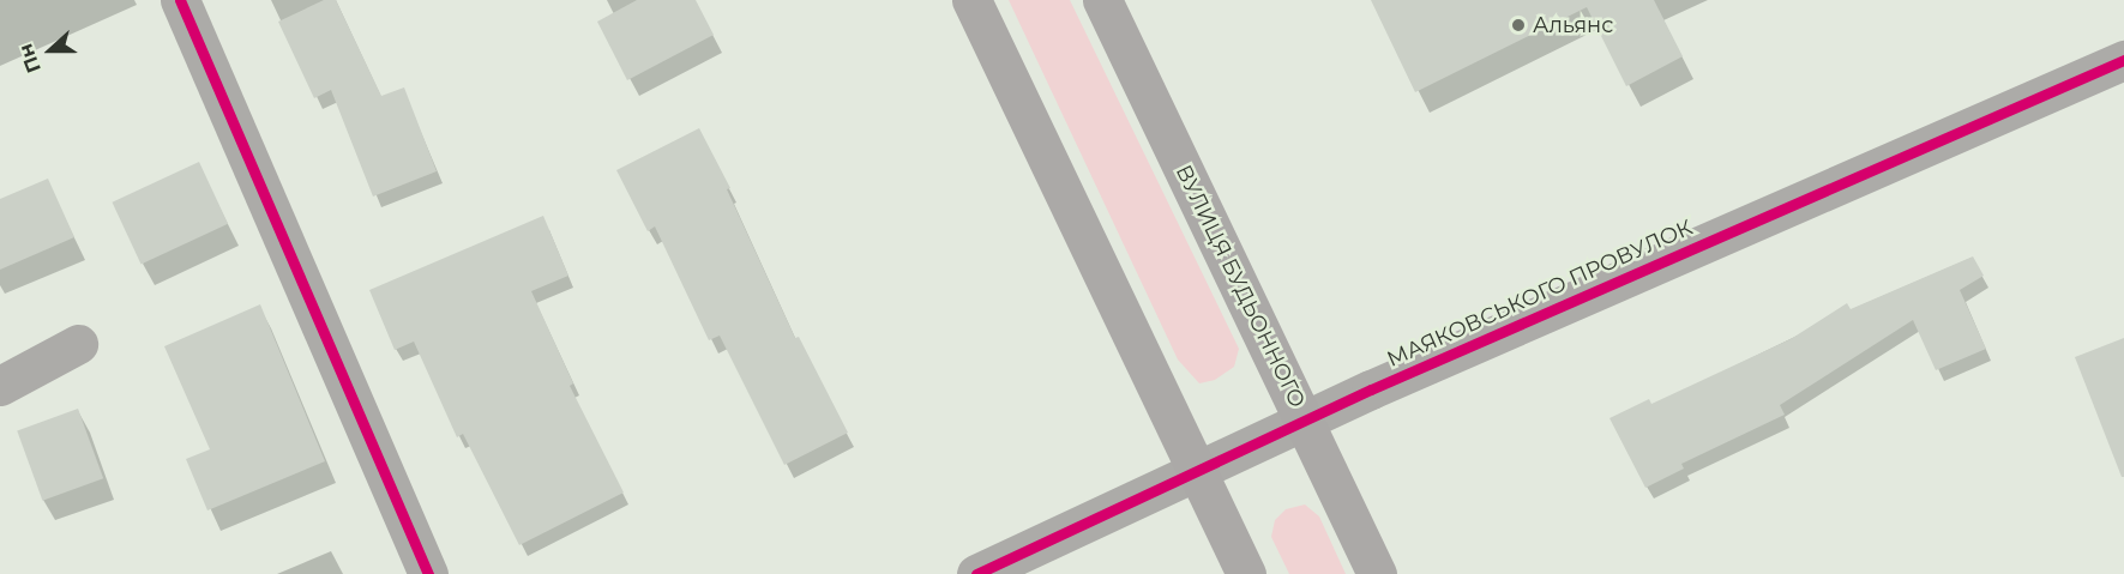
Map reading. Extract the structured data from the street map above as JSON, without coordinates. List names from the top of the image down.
{
  "streets": {
    "main road": ["ВУЛИЦЯ БУДЬОННОГО"],
    "street": ["МАЯКОВСЬКОГО ПРОВУЛОК"]
  },
  "crossings": [
    ["ВУЛИЦЯ БУДЬОННОГО", "МАЯКОВСЬКОГО ПРОВУЛОК"]
  ],
  "places": ["Альянс"],
  "north": "left"
}
